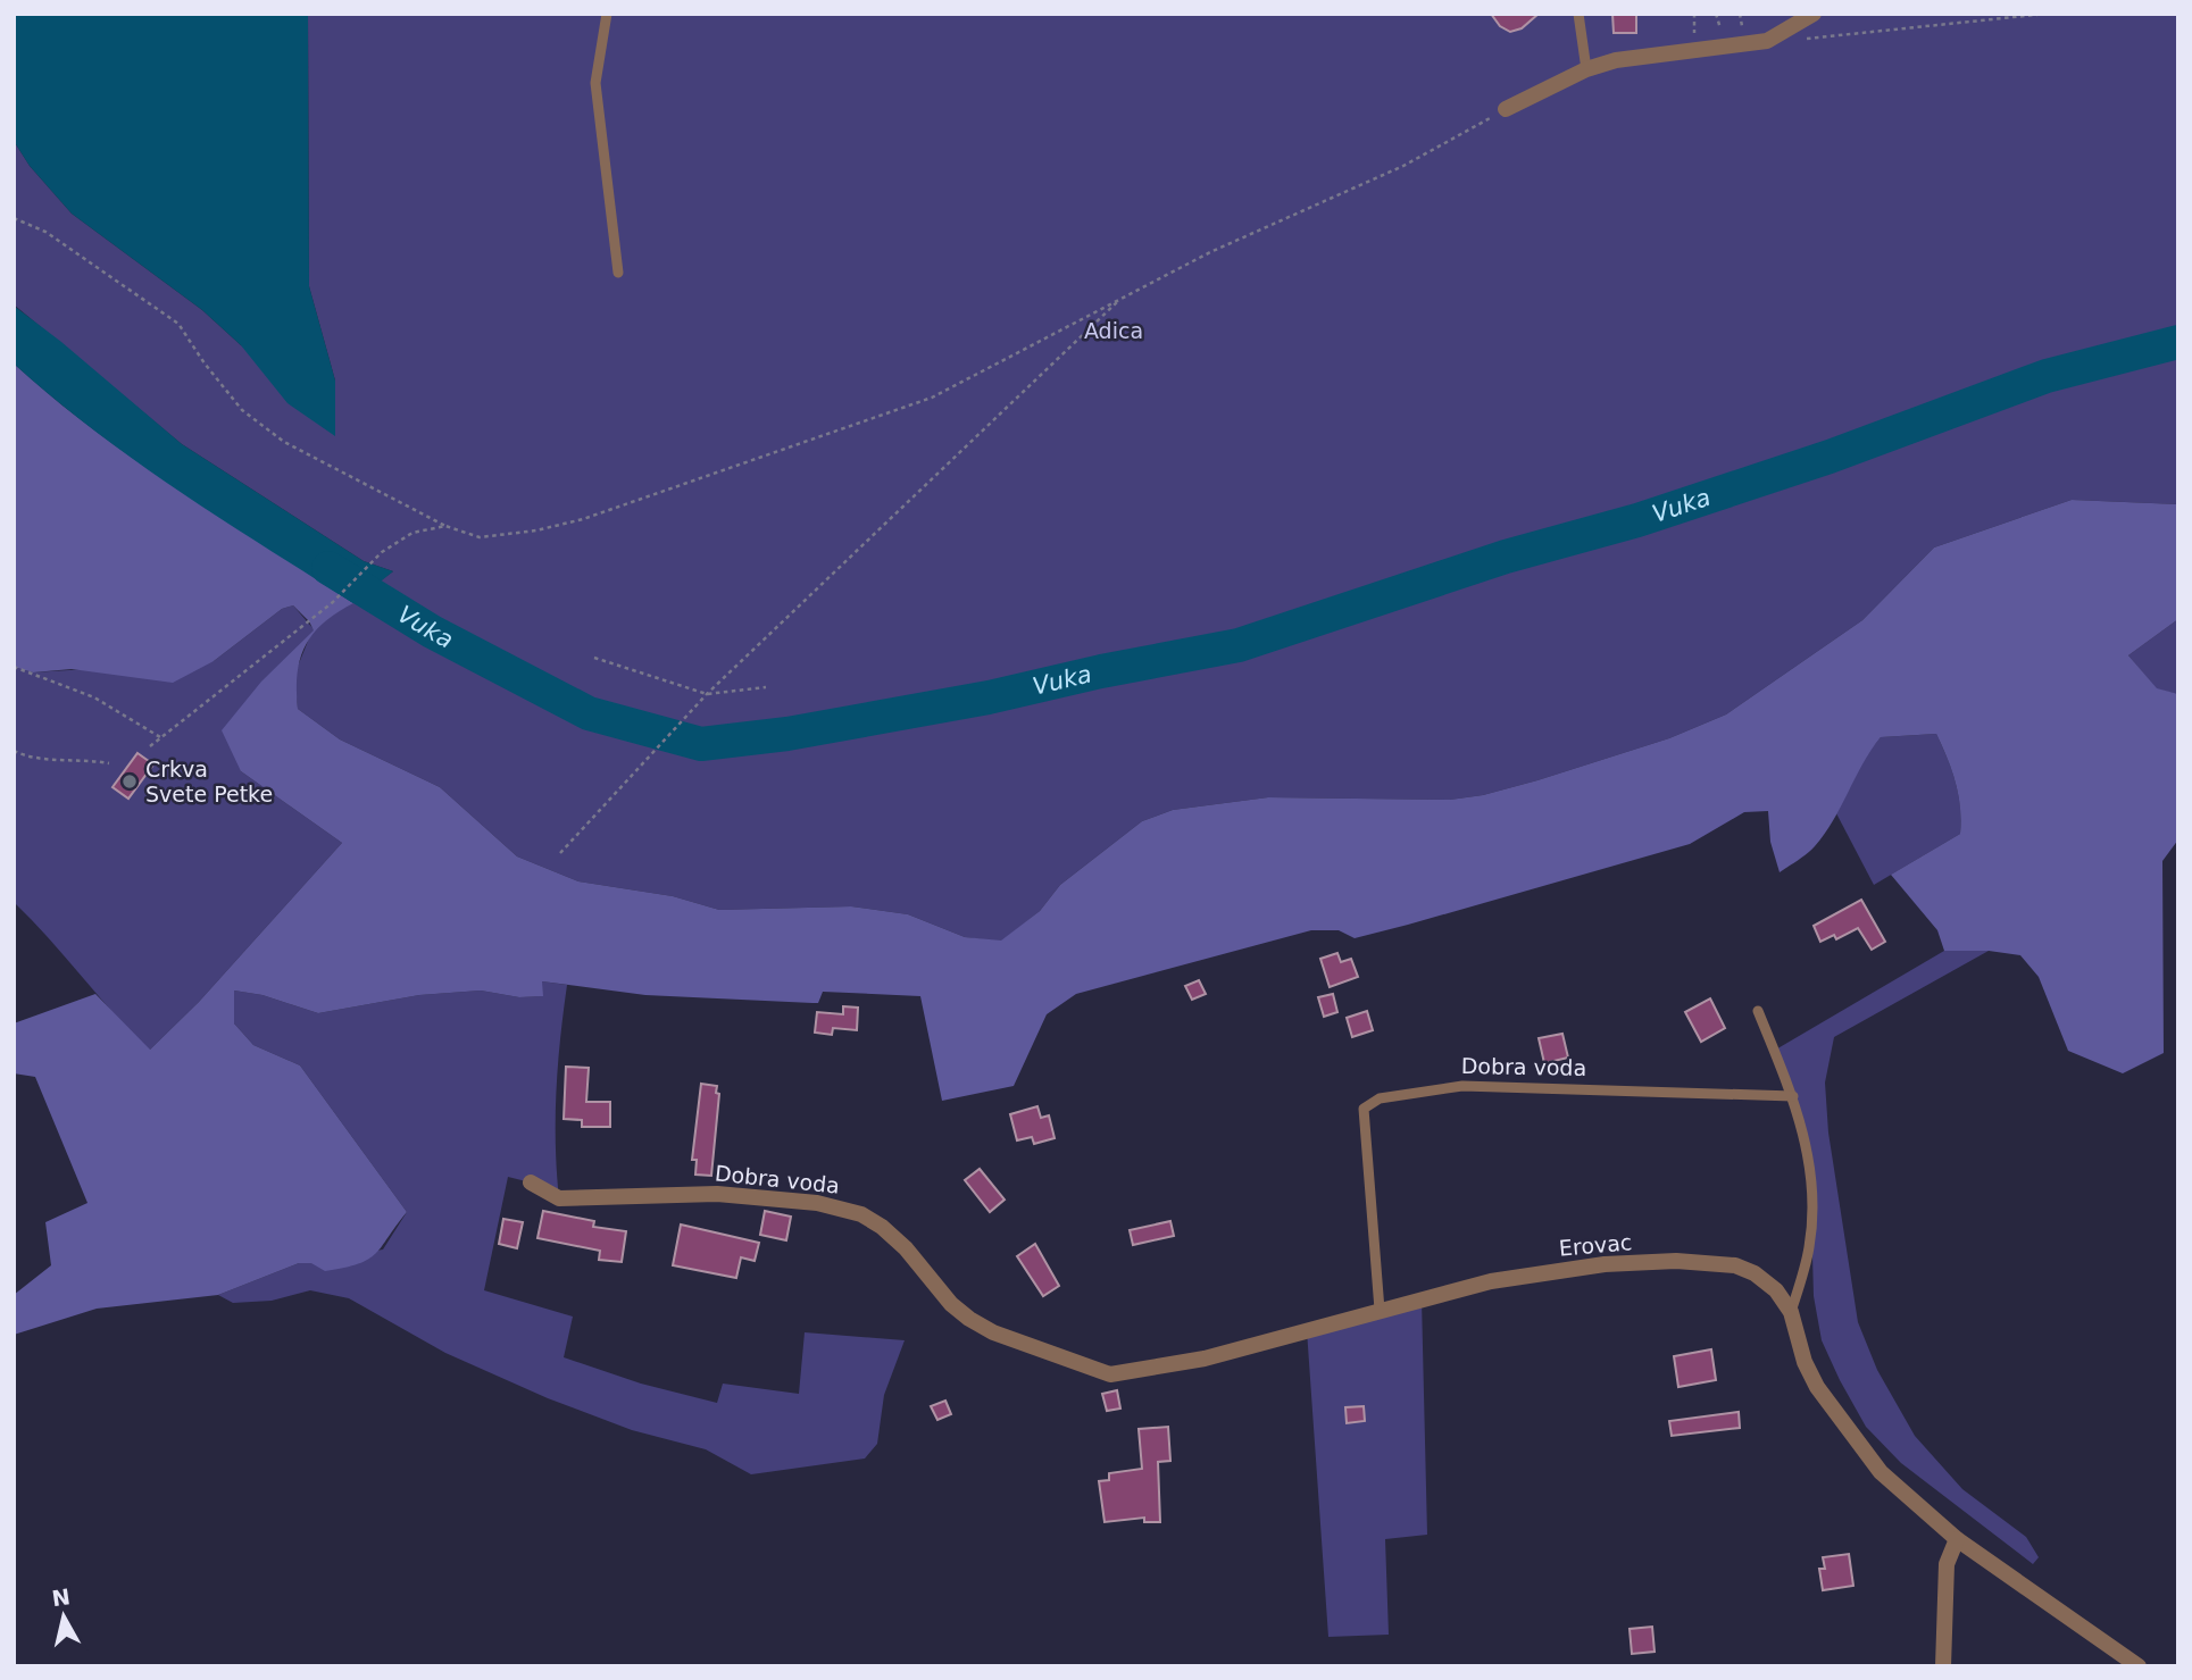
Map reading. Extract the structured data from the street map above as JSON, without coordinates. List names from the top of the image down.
{
  "streets": {
    "street": ["Dobra voda", "Erovac"]
  },
  "crossings": [
    ["Dobra voda", "Erovac"]
  ],
  "water": ["Vuka"],
  "parks": ["Adica"],
  "places": ["Crkva Svete Petke"],
  "north": "top"
}
